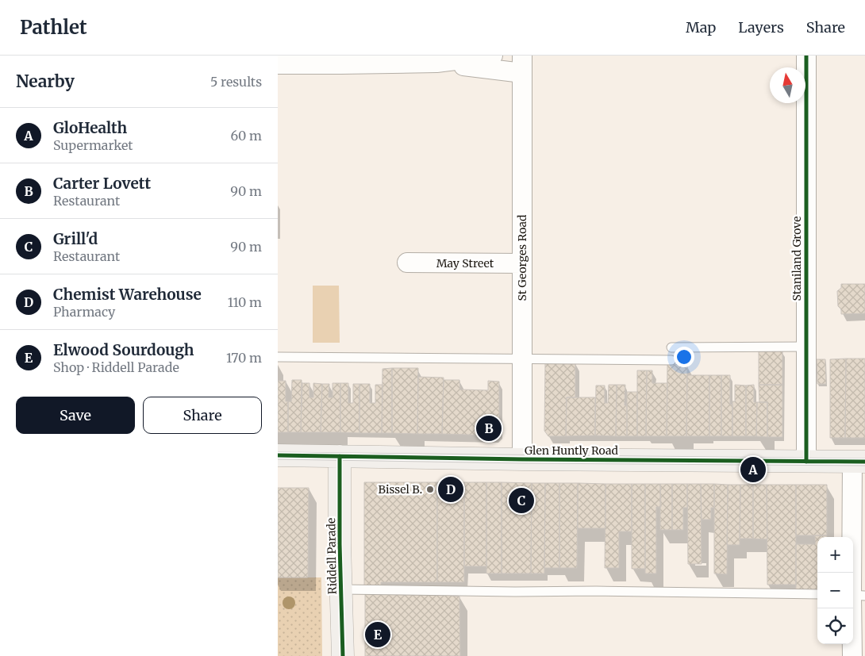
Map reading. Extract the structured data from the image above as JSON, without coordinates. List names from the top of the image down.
{
  "streets": {
    "street": [
      "St Georges Road",
      "Staniland Grove",
      "May Street",
      "Glen Huntly Road",
      "Riddell Parade"
    ]
  },
  "crossings": [
    ["St Georges Road", "May Street"],
    ["St Georges Road", "Glen Huntly Road"],
    ["Staniland Grove", "Glen Huntly Road"],
    ["Glen Huntly Road", "Riddell Parade"]
  ],
  "places": ["Bissel B."],
  "north": "top",
  "page": {
    "header": "Pathlet",
    "nav": ["Map", "Layers", "Share"],
    "heading": ["Nearby", "5 results"],
    "list": [
      {
        "mark": "A",
        "name": "GloHealth",
        "note": "Supermarket",
        "value": "60 m"
      },
      {
        "mark": "B",
        "name": "Carter Lovett",
        "note": "Restaurant",
        "value": "90 m"
      },
      {
        "mark": "C",
        "name": "Grill'd",
        "note": "Restaurant",
        "value": "90 m"
      },
      {
        "mark": "D",
        "name": "Chemist Warehouse",
        "note": "Pharmacy",
        "value": "110 m"
      },
      {
        "mark": "E",
        "name": "Elwood Sourdough",
        "note": "Shop · Riddell Parade",
        "value": "170 m"
      }
    ],
    "buttons": ["Save", "Share"],
    "pins": [
      "B",
      "A",
      "D",
      "C",
      "E"
    ],
    "map_buttons": ["+", "−"]
  }
}
